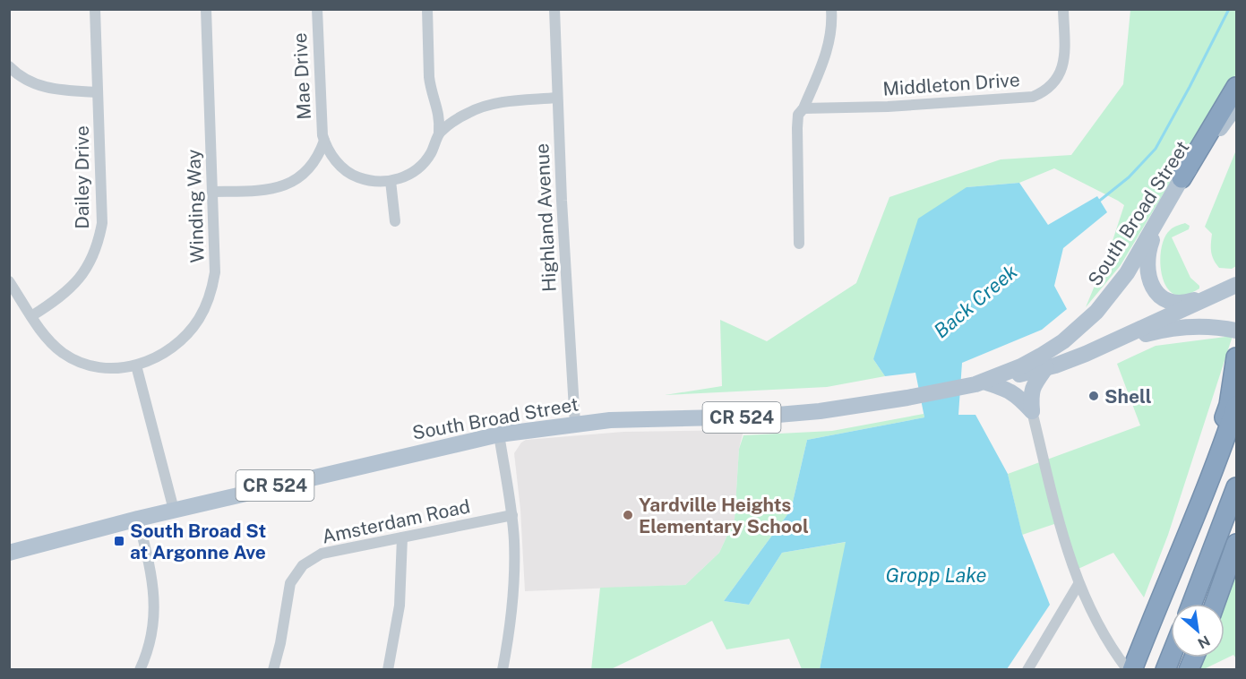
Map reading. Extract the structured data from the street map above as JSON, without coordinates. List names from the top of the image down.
{
  "streets": {
    "main road": ["South Broad Street", "CR 524"],
    "street": [
      "Mae Drive",
      "Middleton Drive",
      "Dailey Drive",
      "Winding Way",
      "Highland Avenue",
      "Amsterdam Road"
    ]
  },
  "crossings": [
    ["Dailey Drive", "Winding Way"],
    ["South Broad Street", "Highland Avenue"]
  ],
  "water": ["Back Creek", "Gropp Lake"],
  "places": {
    "other": ["Shell", "Yardville Heights Elementary School"],
    "transit": ["South Broad St at Argonne Ave"]
  },
  "north": "bottom right"
}
